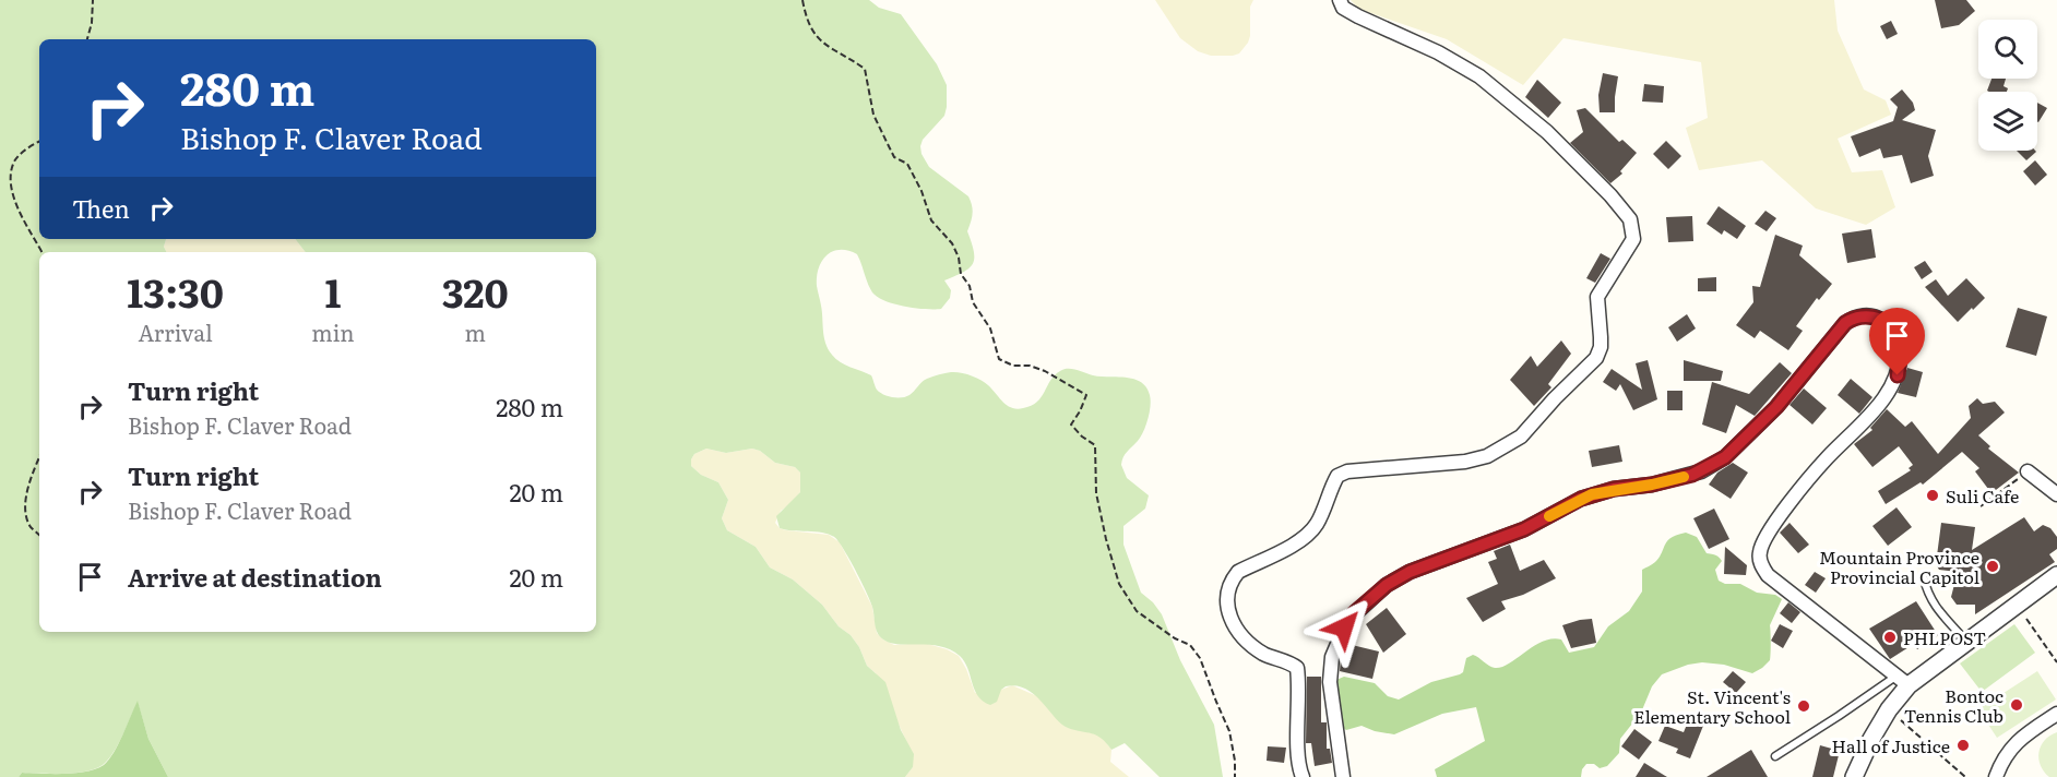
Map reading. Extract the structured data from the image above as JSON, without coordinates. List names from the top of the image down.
{
  "places": [
    "Suli Cafe",
    "Mountain Province Provincial Capitol",
    "PHLPOST",
    "Bontoc Tennis Club",
    "St. Vincent's Elementary School",
    "Hall of Justice"
  ],
  "page": {
    "turn": ["280 m", "Bishop F. Claver Road"],
    "then": "Then",
    "eta": [
      "13:30",
      "Arrival",
      "1",
      "min",
      "320",
      "m"
    ],
    "list": [
      {
        "name": "Turn right",
        "note": "Bishop F. Claver Road",
        "value": "280 m"
      },
      {
        "name": "Turn right",
        "note": "Bishop F. Claver Road",
        "value": "20 m"
      },
      {
        "name": "Arrive at destination",
        "value": "20 m"
      }
    ]
  }
}
